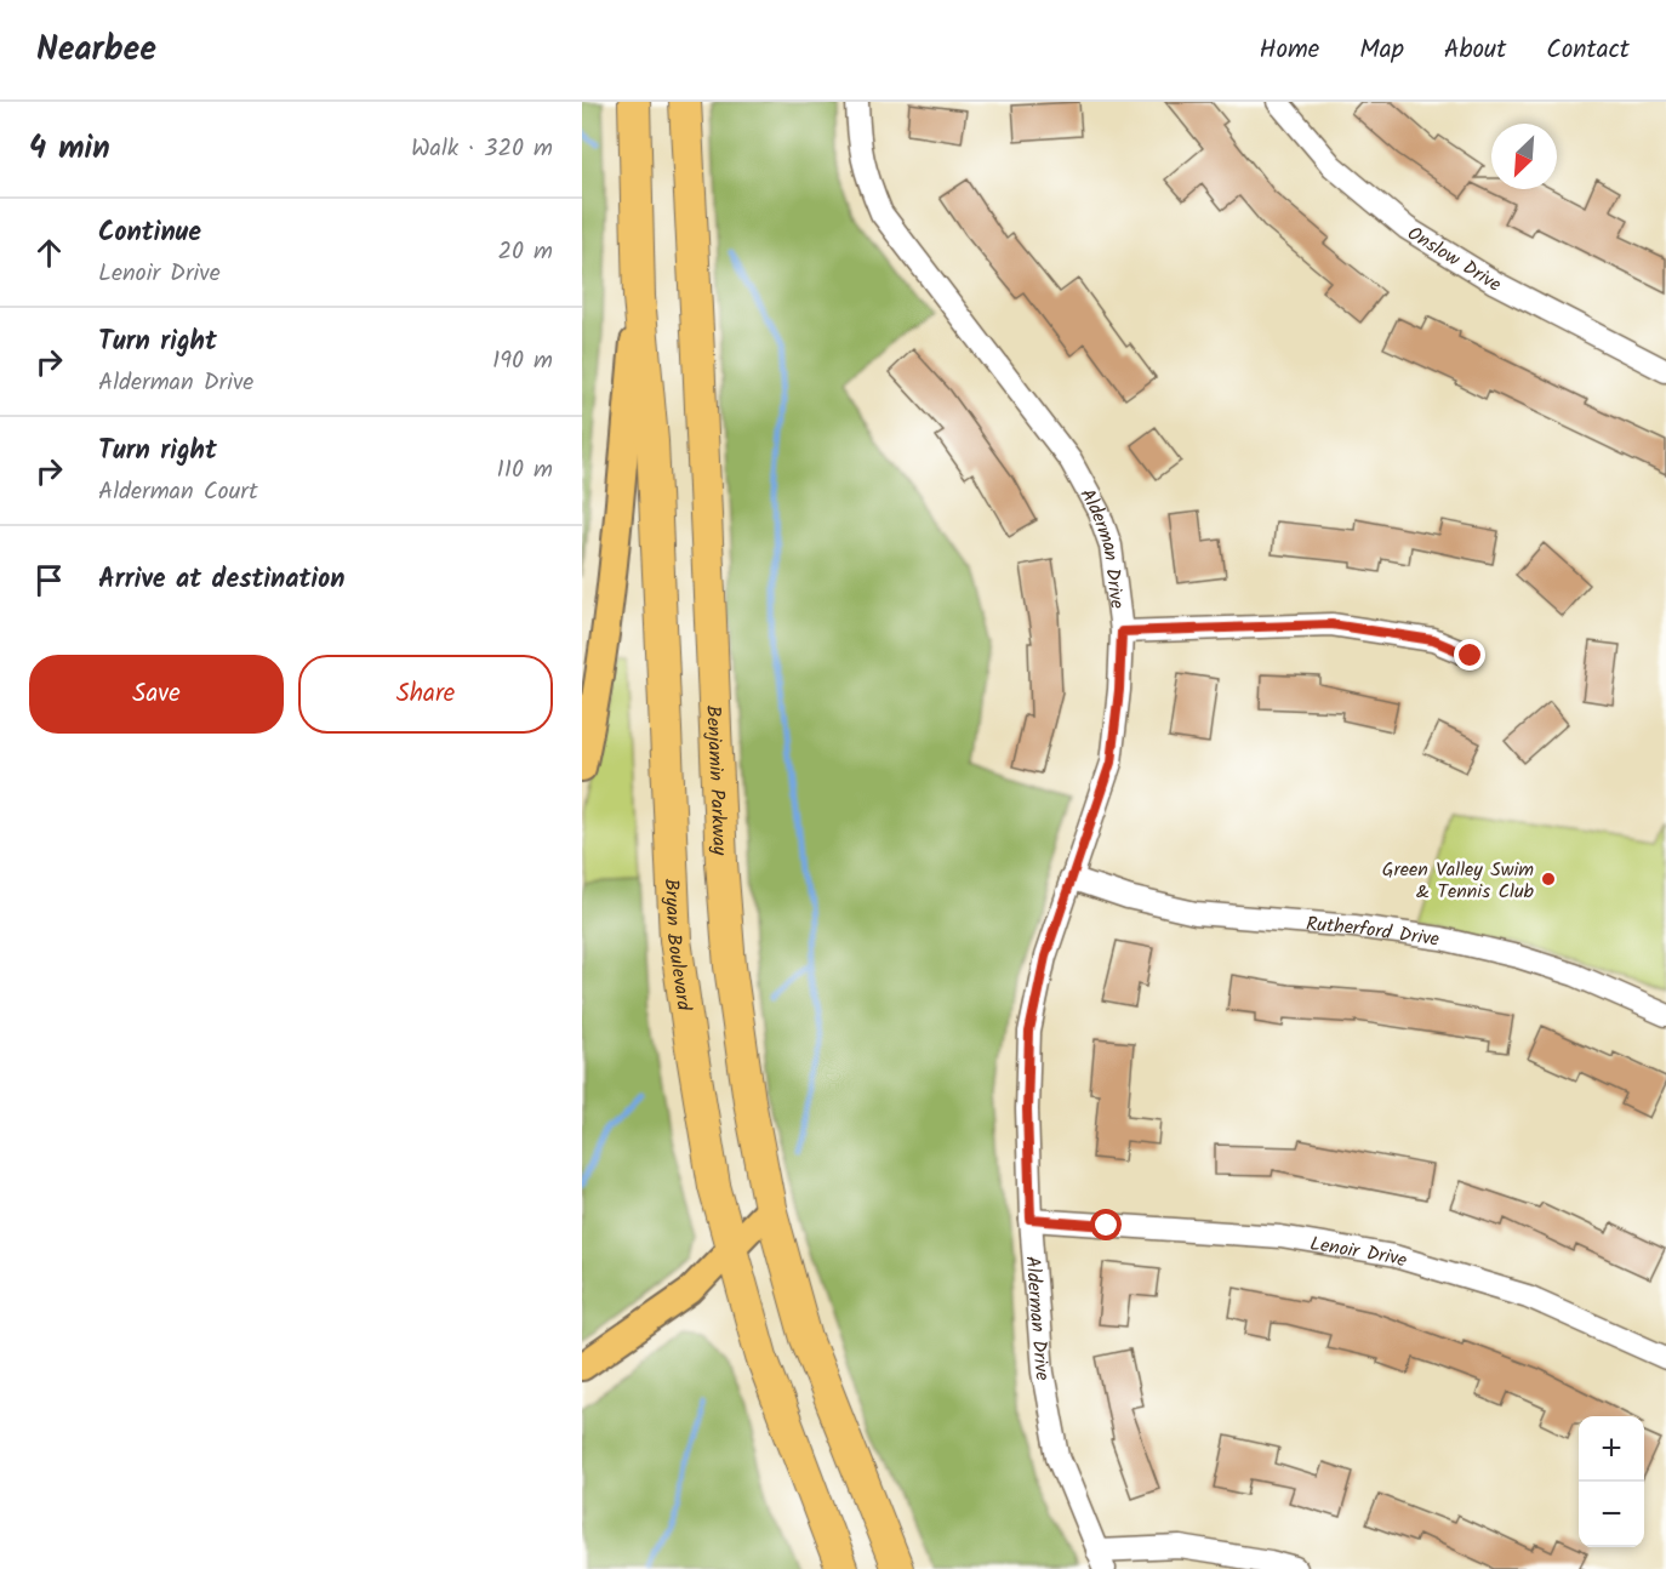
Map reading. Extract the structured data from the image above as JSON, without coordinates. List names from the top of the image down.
{
  "streets": {
    "highway": ["Benjamin Parkway", "Bryan Boulevard"],
    "street": [
      "Onslow Drive",
      "Alderman Drive",
      "Rutherford Drive",
      "Lenoir Drive"
    ]
  },
  "crossings": [
    ["Alderman Drive", "Rutherford Drive"],
    ["Alderman Drive", "Lenoir Drive"]
  ],
  "places": ["Green Valley Swim & Tennis Club"],
  "north": "bottom left",
  "page": {
    "header": "Nearbee",
    "nav": [
      "Home",
      "Map",
      "About",
      "Contact"
    ],
    "heading": ["4 min", "Walk · 320 m"],
    "list": [
      ["Continue", "Lenoir Drive", "20 m"],
      ["Turn right", "Alderman Drive", "190 m"],
      ["Turn right", "Alderman Court", "110 m"],
      "Arrive at destination"
    ],
    "buttons": ["Save", "Share"],
    "map_buttons": ["+", "−"]
  }
}
